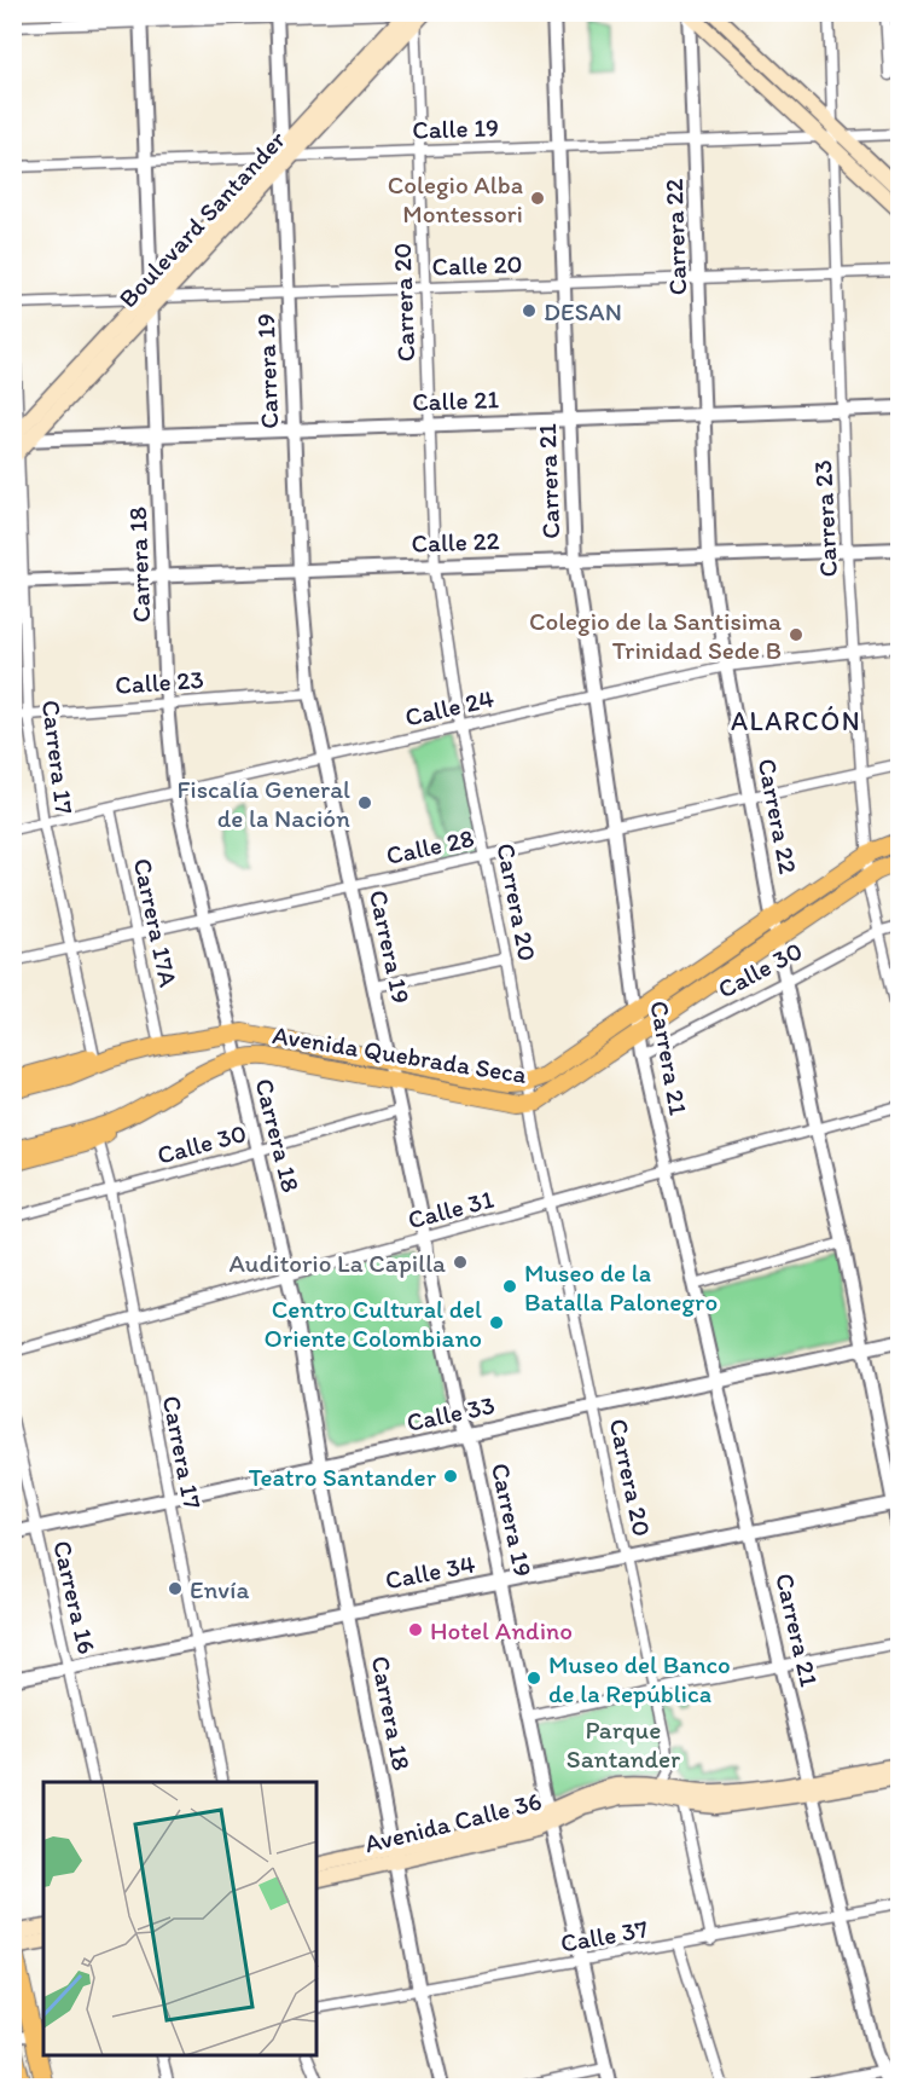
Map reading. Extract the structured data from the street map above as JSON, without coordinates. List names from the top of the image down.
{
  "streets": {
    "main road": ["Boulevard Santander", "Avenida Quebrada Seca", "Avenida Calle 36"],
    "street": [
      "Calle 19",
      "Carrera 22",
      "Calle 20",
      "Carrera 20",
      "Carrera 19",
      "Calle 21",
      "Carrera 21",
      "Carrera 23",
      "Calle 22",
      "Carrera 18",
      "Calle 23",
      "Calle 24",
      "Carrera 17",
      "Calle 28",
      "Carrera 17A",
      "Calle 30",
      "Calle 31",
      "Calle 33",
      "Calle 34",
      "Carrera 16",
      "Calle 37"
    ]
  },
  "crossings": [
    ["Calle 19", "Boulevard Santander"],
    ["Calle 19", "Carrera 22"],
    ["Calle 19", "Carrera 20"],
    ["Calle 19", "Carrera 19"],
    ["Calle 19", "Carrera 21"],
    ["Calle 19", "Carrera 23"],
    ["Calle 19", "Carrera 18"],
    ["Boulevard Santander", "Calle 20"],
    ["Boulevard Santander", "Carrera 20"],
    ["Boulevard Santander", "Carrera 19"],
    ["Boulevard Santander", "Calle 21"],
    ["Boulevard Santander", "Carrera 18"],
    ["Boulevard Santander", "Carrera 17"],
    ["Carrera 22", "Calle 20"],
    ["Carrera 22", "Calle 21"],
    ["Carrera 22", "Calle 22"],
    ["Carrera 22", "Calle 24"],
    ["Carrera 22", "Calle 28"],
    ["Carrera 22", "Calle 30"],
    ["Carrera 22", "Avenida Quebrada Seca"],
    ["Carrera 22", "Calle 31"],
    ["Carrera 22", "Calle 33"],
    ["Carrera 22", "Calle 34"],
    ["Calle 20", "Carrera 20"],
    ["Calle 20", "Carrera 19"],
    ["Calle 20", "Carrera 21"],
    ["Calle 20", "Carrera 23"],
    ["Calle 20", "Carrera 18"],
    ["Calle 20", "Carrera 17"],
    ["Carrera 20", "Calle 21"],
    ["Carrera 20", "Calle 22"],
    ["Carrera 20", "Calle 24"],
    ["Carrera 20", "Calle 28"],
    ["Carrera 20", "Avenida Quebrada Seca"],
    ["Carrera 20", "Calle 31"],
    ["Carrera 20", "Calle 33"],
    ["Carrera 20", "Calle 34"],
    ["Carrera 20", "Avenida Calle 36"],
    ["Carrera 19", "Calle 21"],
    ["Carrera 19", "Calle 22"],
    ["Carrera 19", "Calle 23"],
    ["Carrera 19", "Calle 24"],
    ["Carrera 19", "Calle 28"],
    ["Carrera 19", "Calle 30"],
    ["Carrera 19", "Avenida Quebrada Seca"],
    ["Carrera 19", "Calle 31"],
    ["Carrera 19", "Calle 33"],
    ["Carrera 19", "Calle 34"],
    ["Carrera 19", "Avenida Calle 36"],
    ["Carrera 19", "Calle 37"],
    ["Calle 21", "Carrera 21"],
    ["Calle 21", "Carrera 23"],
    ["Calle 21", "Carrera 18"],
    ["Calle 21", "Carrera 17"],
    ["Carrera 21", "Calle 22"],
    ["Carrera 21", "Calle 24"],
    ["Carrera 21", "Calle 28"],
    ["Carrera 21", "Calle 30"],
    ["Carrera 21", "Avenida Quebrada Seca"],
    ["Carrera 21", "Calle 31"],
    ["Carrera 21", "Calle 33"],
    ["Carrera 21", "Calle 34"],
    ["Carrera 21", "Avenida Calle 36"],
    ["Carrera 21", "Calle 37"],
    ["Carrera 23", "Calle 22"],
    ["Carrera 23", "Calle 24"],
    ["Carrera 23", "Calle 28"],
    ["Carrera 23", "Calle 30"],
    ["Carrera 23", "Avenida Quebrada Seca"],
    ["Calle 22", "Carrera 18"],
    ["Calle 22", "Carrera 17"],
    ["Carrera 18", "Calle 23"],
    ["Carrera 18", "Calle 24"],
    ["Carrera 18", "Calle 28"],
    ["Carrera 18", "Calle 30"],
    ["Carrera 18", "Avenida Quebrada Seca"],
    ["Carrera 18", "Calle 31"],
    ["Carrera 18", "Calle 33"],
    ["Carrera 18", "Calle 34"],
    ["Carrera 18", "Avenida Calle 36"],
    ["Carrera 18", "Calle 37"],
    ["Calle 23", "Carrera 17"],
    ["Calle 24", "Carrera 17"],
    ["Calle 24", "Carrera 17A"],
    ["Carrera 17", "Calle 28"],
    ["Carrera 17", "Calle 30"],
    ["Carrera 17", "Avenida Quebrada Seca"],
    ["Carrera 17", "Calle 31"],
    ["Carrera 17", "Calle 33"],
    ["Carrera 17", "Calle 34"],
    ["Calle 28", "Carrera 17A"],
    ["Carrera 17A", "Avenida Quebrada Seca"],
    ["Calle 33", "Carrera 16"],
    ["Calle 34", "Carrera 16"]
  ],
  "districts": ["ALARCÓN"],
  "parks": ["Parque Santander"],
  "places": [
    "Colegio Alba Montessori",
    "DESAN",
    "Colegio de la Santisima Trinidad Sede B",
    "Fiscalía General de la Nación",
    "Auditorio La Capilla",
    "Museo de la Batalla Palonegro",
    "Centro Cultural del Oriente Colombiano",
    "Teatro Santander",
    "Envía",
    "Hotel Andino",
    "Museo del Banco de la República"
  ]
}
